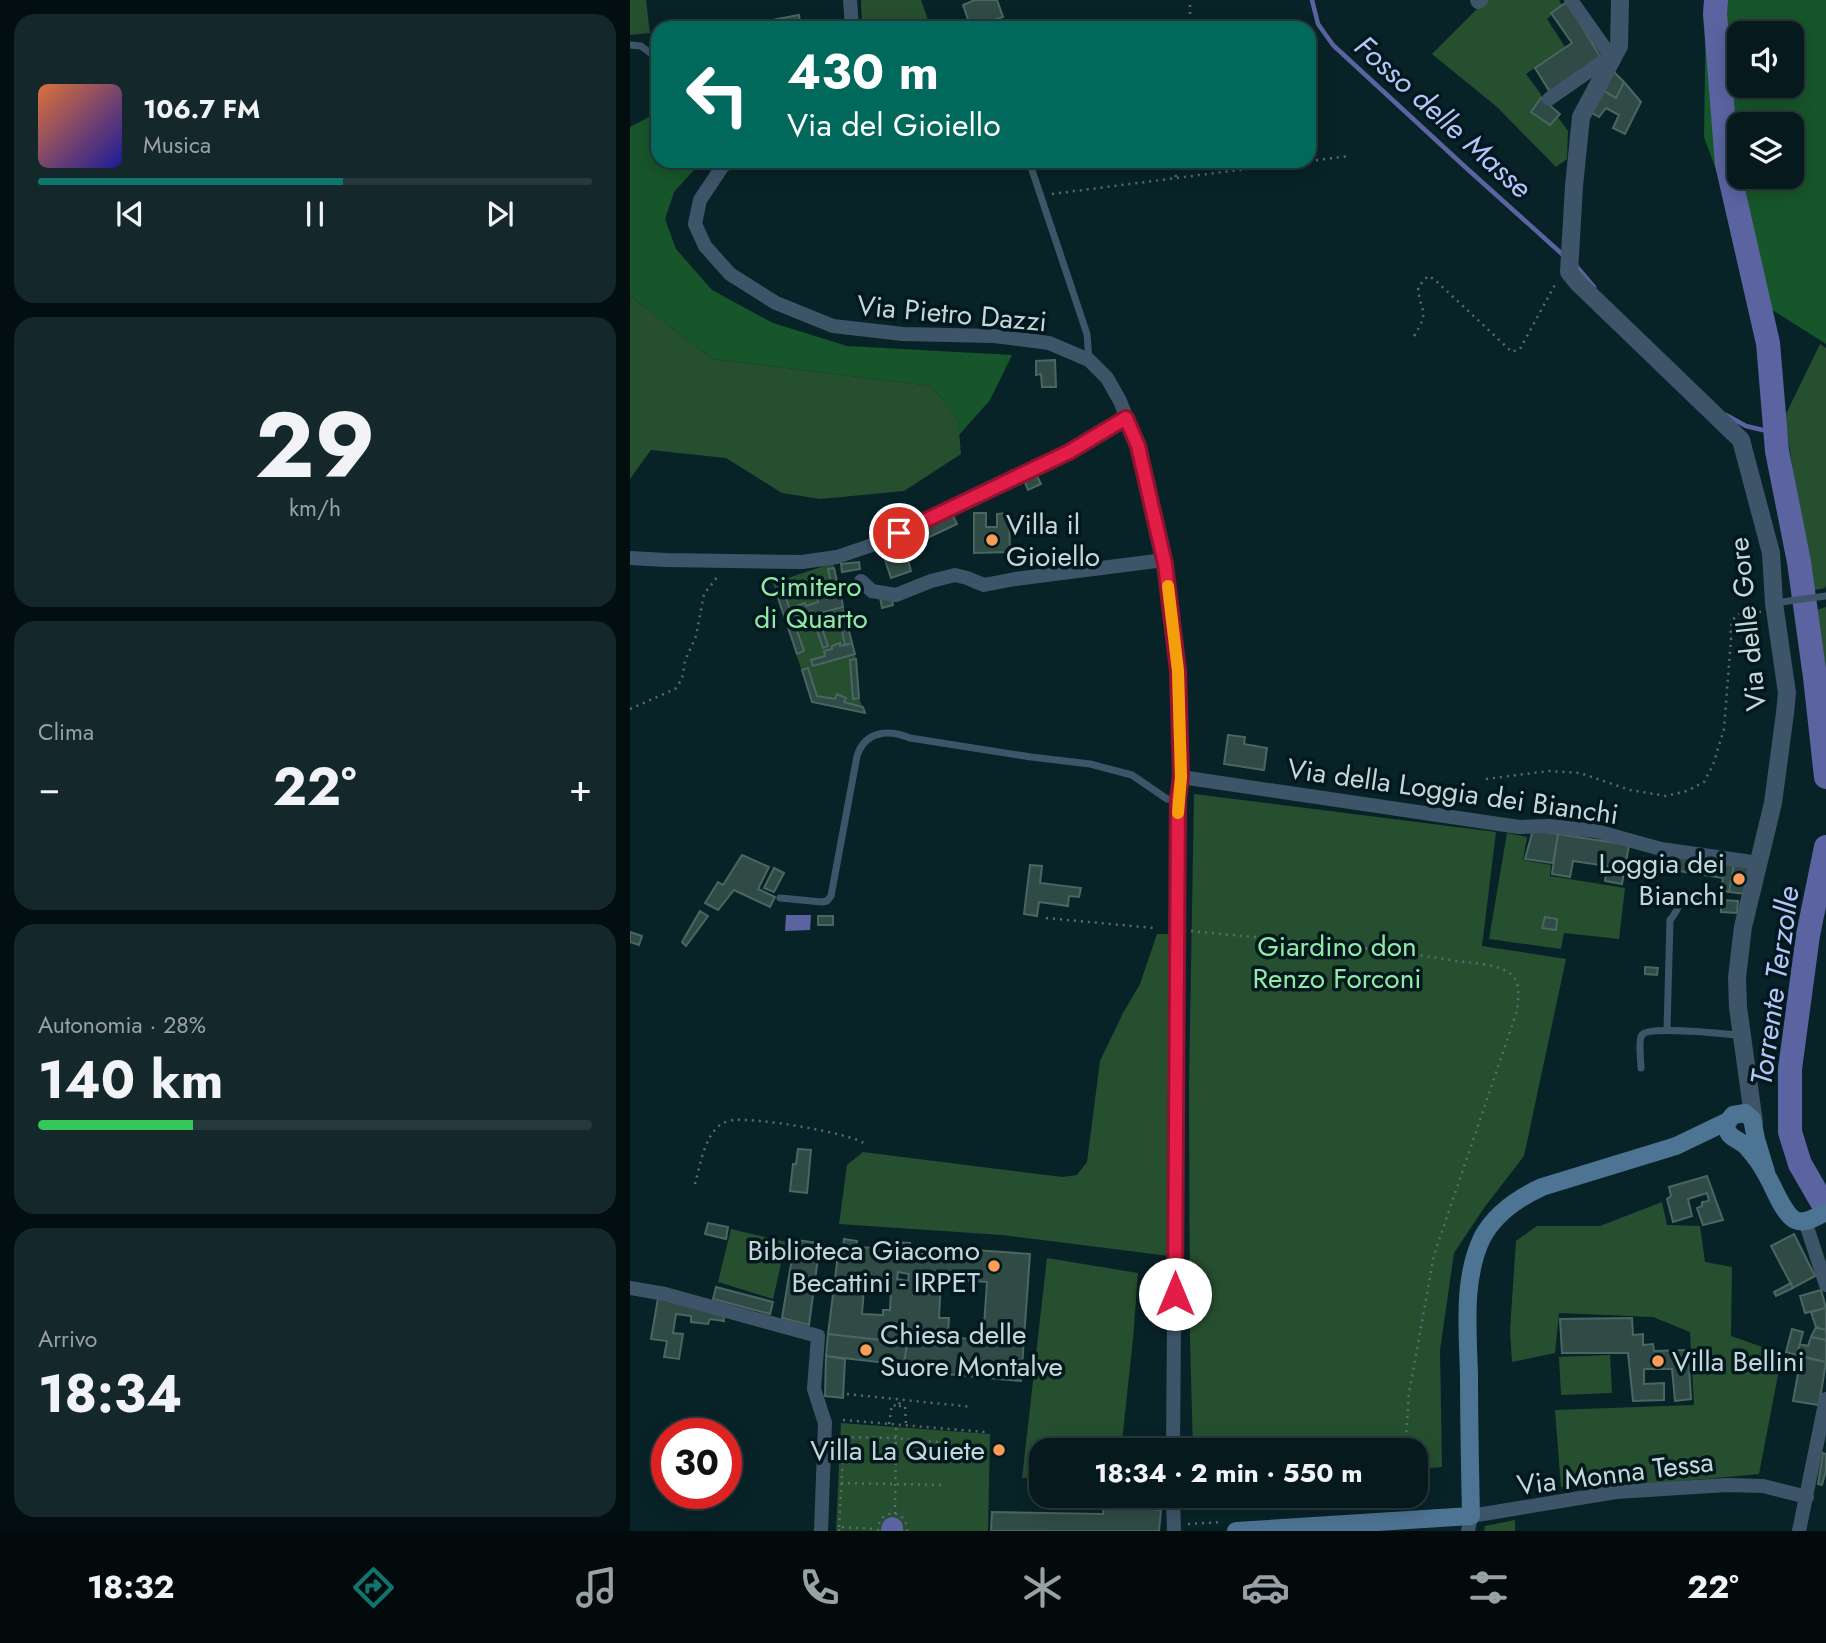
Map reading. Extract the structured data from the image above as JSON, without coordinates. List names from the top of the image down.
{
  "streets": {
    "main road": ["Via delle Gore"],
    "street": ["Via Pietro Dazzi", "Via della Loggia dei Bianchi", "Via Monna Tessa"]
  },
  "crossings": [
    ["Via Pietro Dazzi", "Via della Loggia dei Bianchi"],
    ["Via delle Gore", "Via della Loggia dei Bianchi"]
  ],
  "water": ["Fosso delle Masse", "Torrente Terzolle"],
  "parks": ["Cimitero di Quarto", "Giardino don Renzo Forconi"],
  "places": [
    "Villa il Gioiello",
    "Loggia dei Bianchi",
    "Biblioteca Giacomo Becattini - IRPET",
    "Chiesa delle Suore Montalve",
    "Villa Bellini",
    "Villa La Quiete"
  ],
  "page": {
    "turn": ["430 m", "Via del Gioiello"],
    "song": ["106.7 FM", "Musica"],
    "tile": [
      ["29", "km/h"],
      "Clima",
      ["Autonomia · 28%", "140 km"],
      ["Arrivo", "18:34"]
    ],
    "heat": ["−", "22°", "+"],
    "limit": "30",
    "trip": "18:34 · 2 min · 550 m",
    "tabs": ["18:32", "22°"]
  }
}
